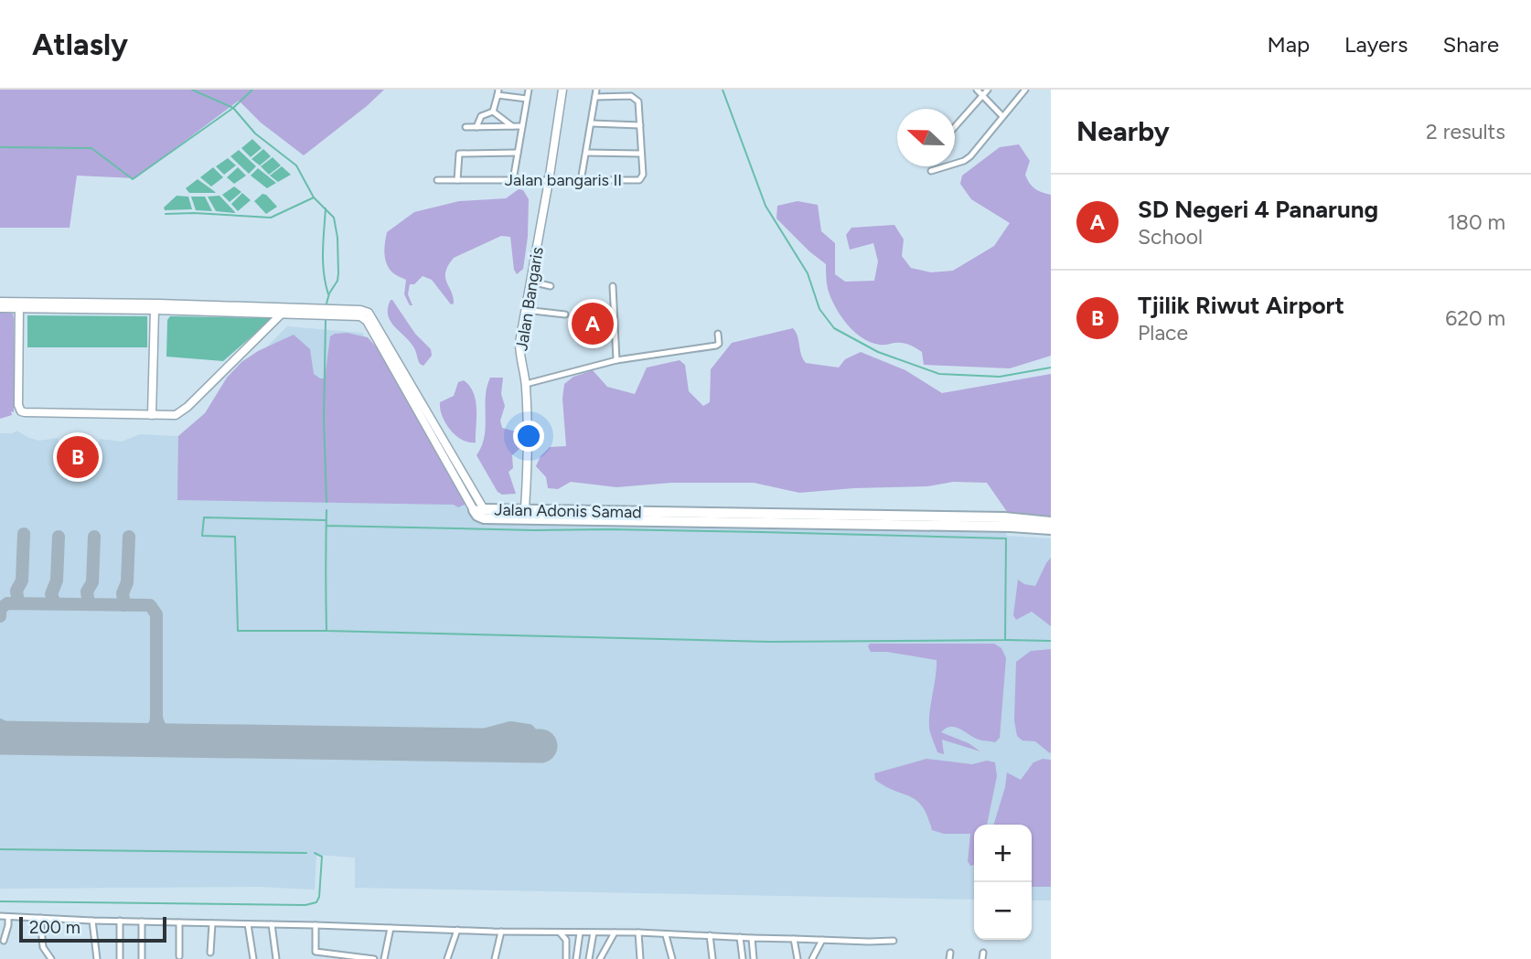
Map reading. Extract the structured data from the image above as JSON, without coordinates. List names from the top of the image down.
{
  "streets": {
    "highway": ["Jalan Adonis Samad"],
    "street": ["Jalan bangaris II", "Jalan Bangaris"]
  },
  "crossings": [
    ["Jalan bangaris II", "Jalan Bangaris"],
    ["Jalan Bangaris", "Jalan Adonis Samad"]
  ],
  "scale_bar": "200 m",
  "north": "left",
  "page": {
    "header": "Atlasly",
    "nav": ["Map", "Layers", "Share"],
    "heading": ["Nearby", "2 results"],
    "list": [
      {
        "mark": "A",
        "name": "SD Negeri 4 Panarung",
        "note": "School",
        "value": "180 m"
      },
      {
        "mark": "B",
        "name": "Tjilik Riwut Airport",
        "note": "Place",
        "value": "620 m"
      }
    ],
    "pins": ["A", "B"],
    "map_buttons": ["+", "−"],
    "scale": "200 m"
  }
}
